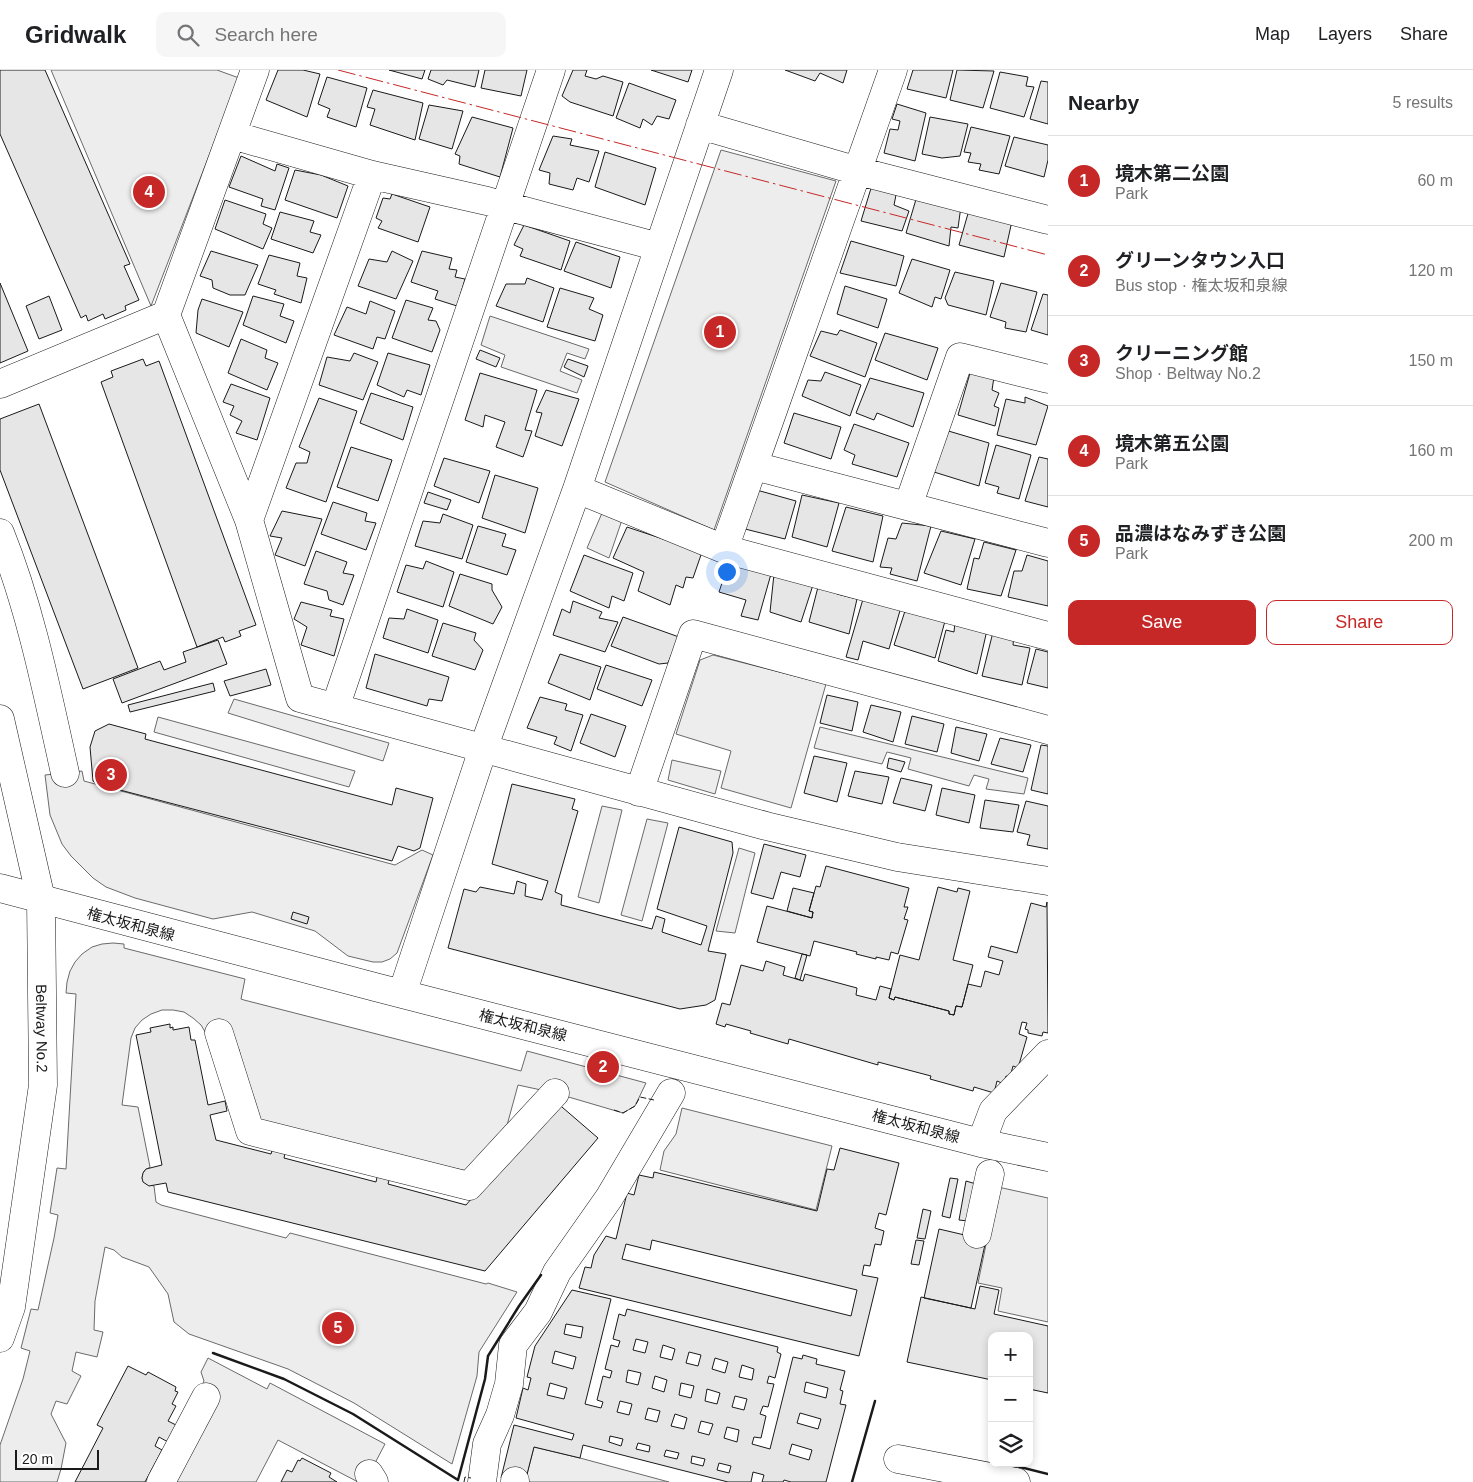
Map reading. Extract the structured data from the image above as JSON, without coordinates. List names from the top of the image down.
{
  "streets": {
    "street": ["権太坂和泉線", "Beltway No.2"]
  },
  "crossings": [
    ["権太坂和泉線", "Beltway No.2"]
  ],
  "scale_bar": "20 m",
  "page": {
    "header": "Gridwalk",
    "search": "Search here",
    "nav": ["Map", "Layers", "Share"],
    "heading": ["Nearby", "5 results"],
    "list": [
      {
        "mark": "1",
        "name": "境木第二公園",
        "note": "Park",
        "value": "60 m"
      },
      {
        "mark": "2",
        "name": "グリーンタウン入口",
        "note": "Bus stop · 権太坂和泉線",
        "value": "120 m"
      },
      {
        "mark": "3",
        "name": "クリーニング館",
        "note": "Shop · Beltway No.2",
        "value": "150 m"
      },
      {
        "mark": "4",
        "name": "境木第五公園",
        "note": "Park",
        "value": "160 m"
      },
      {
        "mark": "5",
        "name": "品濃はなみずき公園",
        "note": "Park",
        "value": "200 m"
      }
    ],
    "pins": [
      "4",
      "1",
      "3",
      "2",
      "5"
    ],
    "buttons": ["Save", "Share"],
    "map_buttons": ["+", "−"],
    "scale": "20 m"
  }
}
